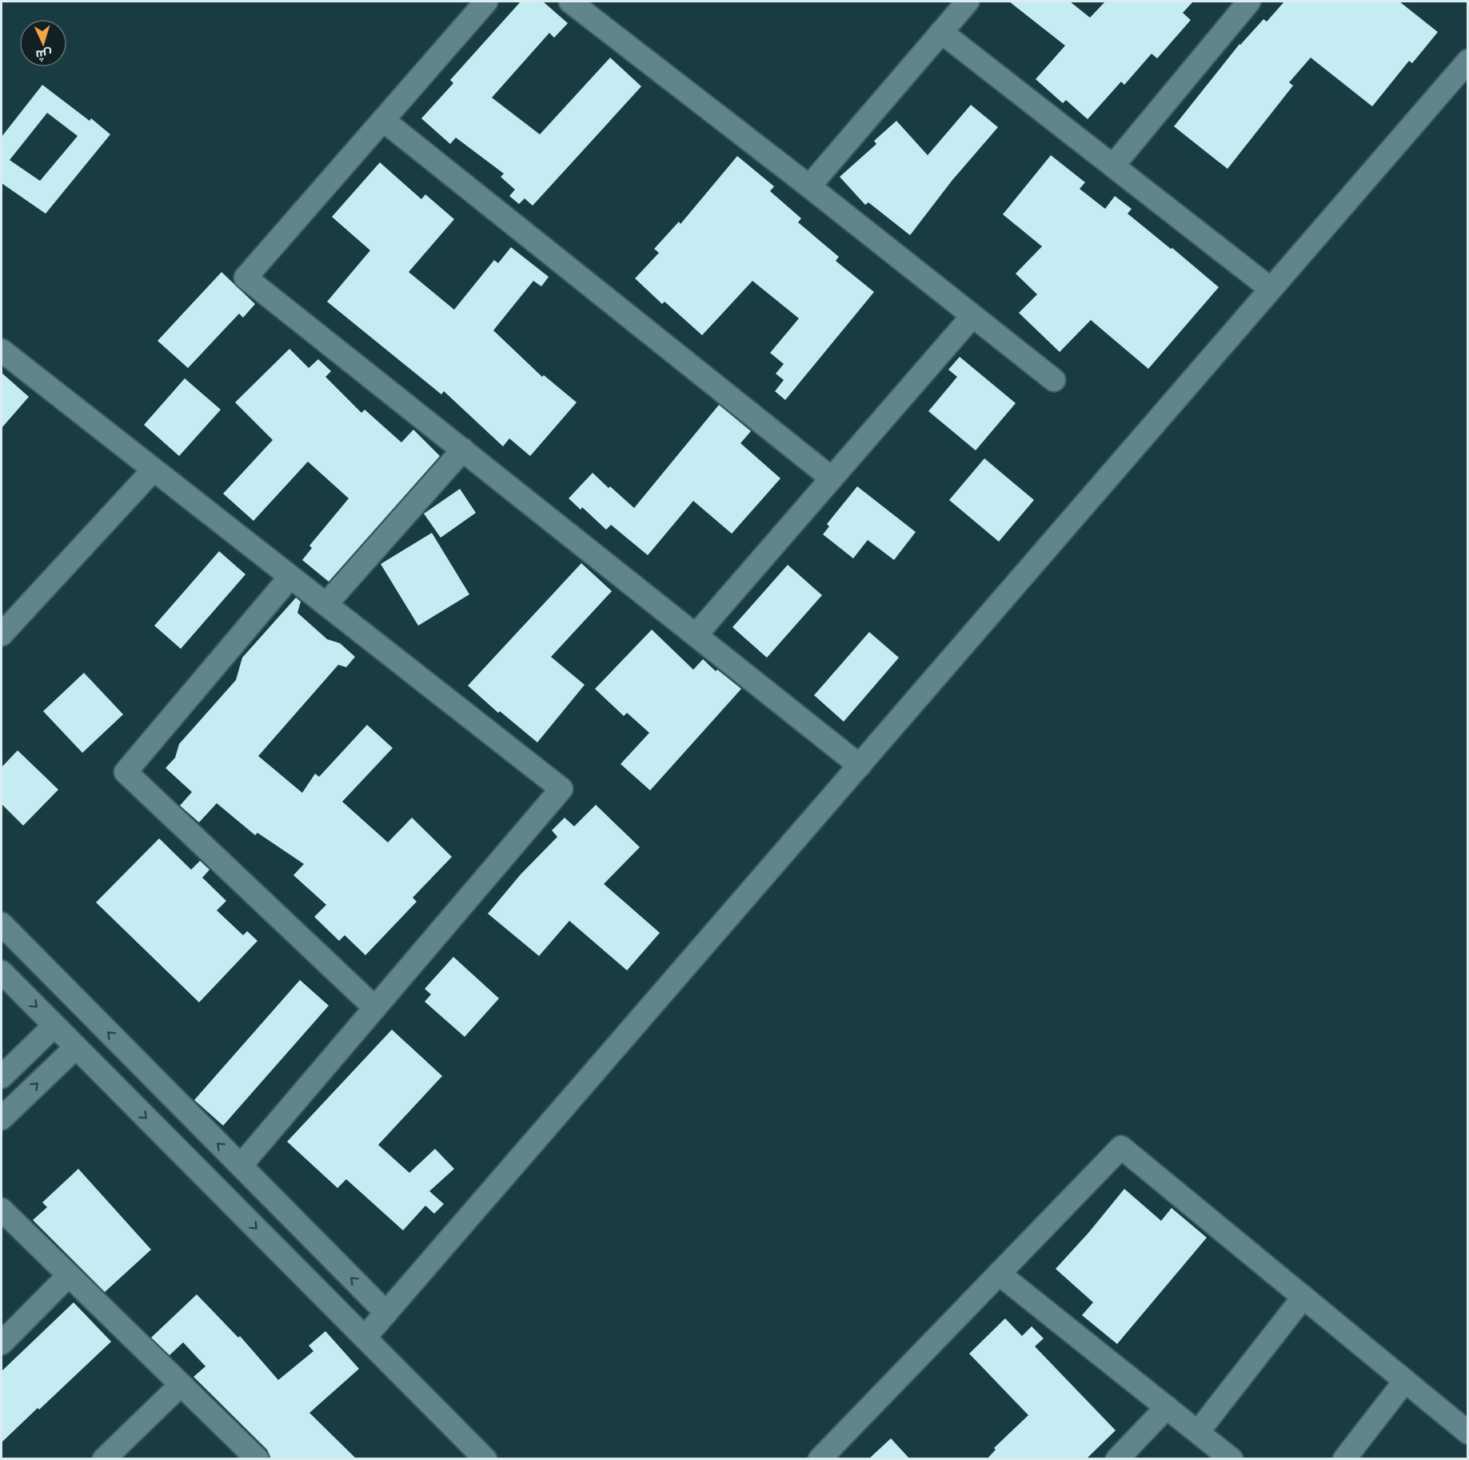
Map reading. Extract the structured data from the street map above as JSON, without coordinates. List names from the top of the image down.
{
  "north": "bottom"
}
